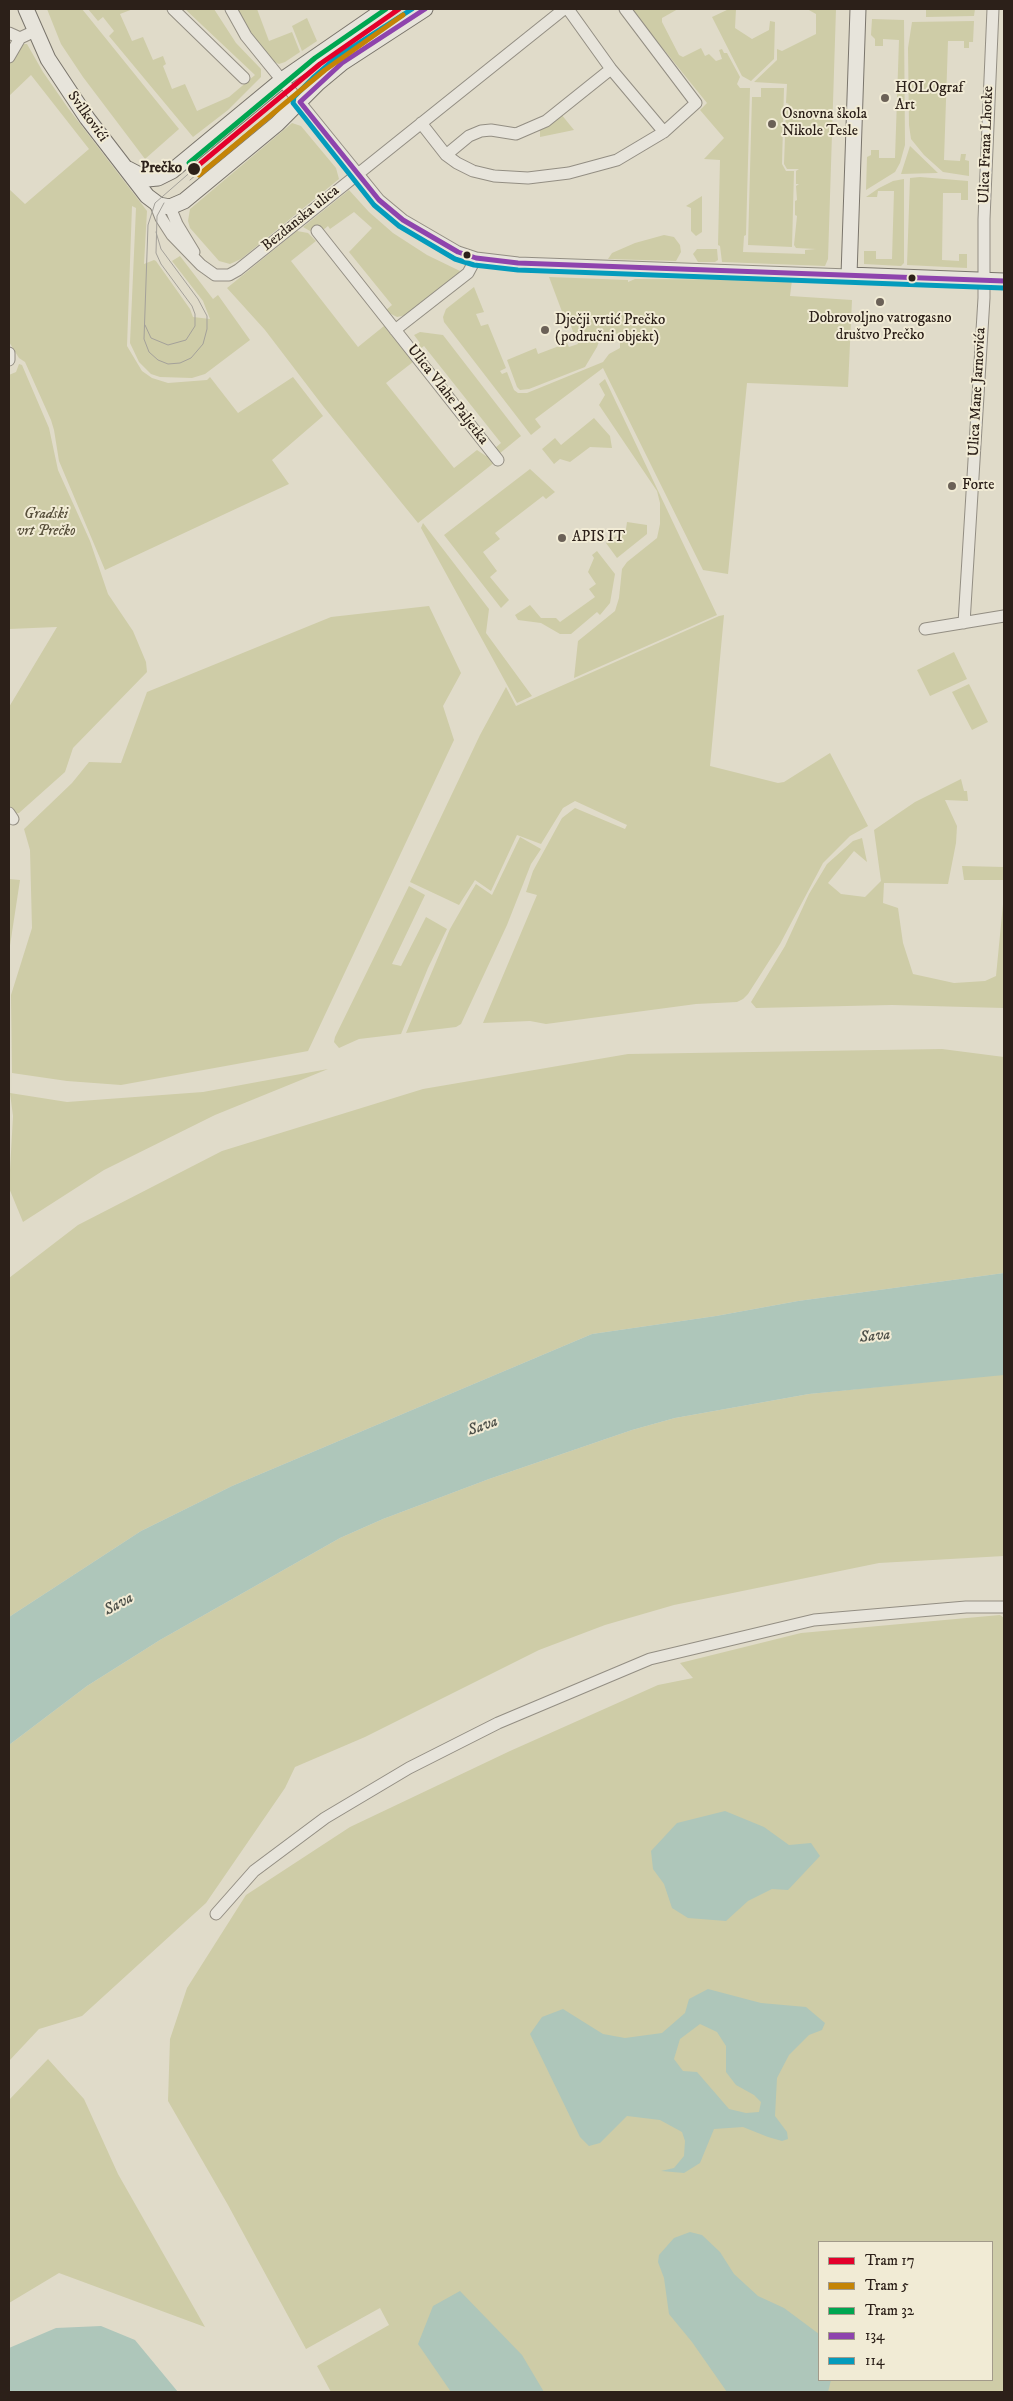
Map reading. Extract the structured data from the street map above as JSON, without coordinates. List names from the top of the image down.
{
  "streets": {
    "street": [
      "Svilkovići",
      "Ulica Frana Lhotke",
      "Bezdanska ulica",
      "Ulica Mane Jarnovića",
      "Ulica Vlahe Paljetka"
    ]
  },
  "crossings": [
    ["Svilkovići", "Bezdanska ulica"],
    ["Ulica Frana Lhotke", "Ulica Mane Jarnovića"]
  ],
  "water": ["Sava"],
  "parks": ["Gradski vrt Prečko"],
  "places": [
    "HOLOgraf Art",
    "Osnovna škola Nikole Tesle",
    "Prečko",
    "Dobrovoljno vatrogasno društvo Prečko",
    "Dječji vrtić Prečko (područni objekt)",
    "Forte",
    "APIS IT"
  ],
  "lines": [
    "tram line 17",
    "tram line 32",
    "transit line 134",
    "transit line 114",
    "tram line 5"
  ],
  "legend": [
    "Tram 17",
    "Tram 5",
    "Tram 32",
    "134",
    "114"
  ]
}
